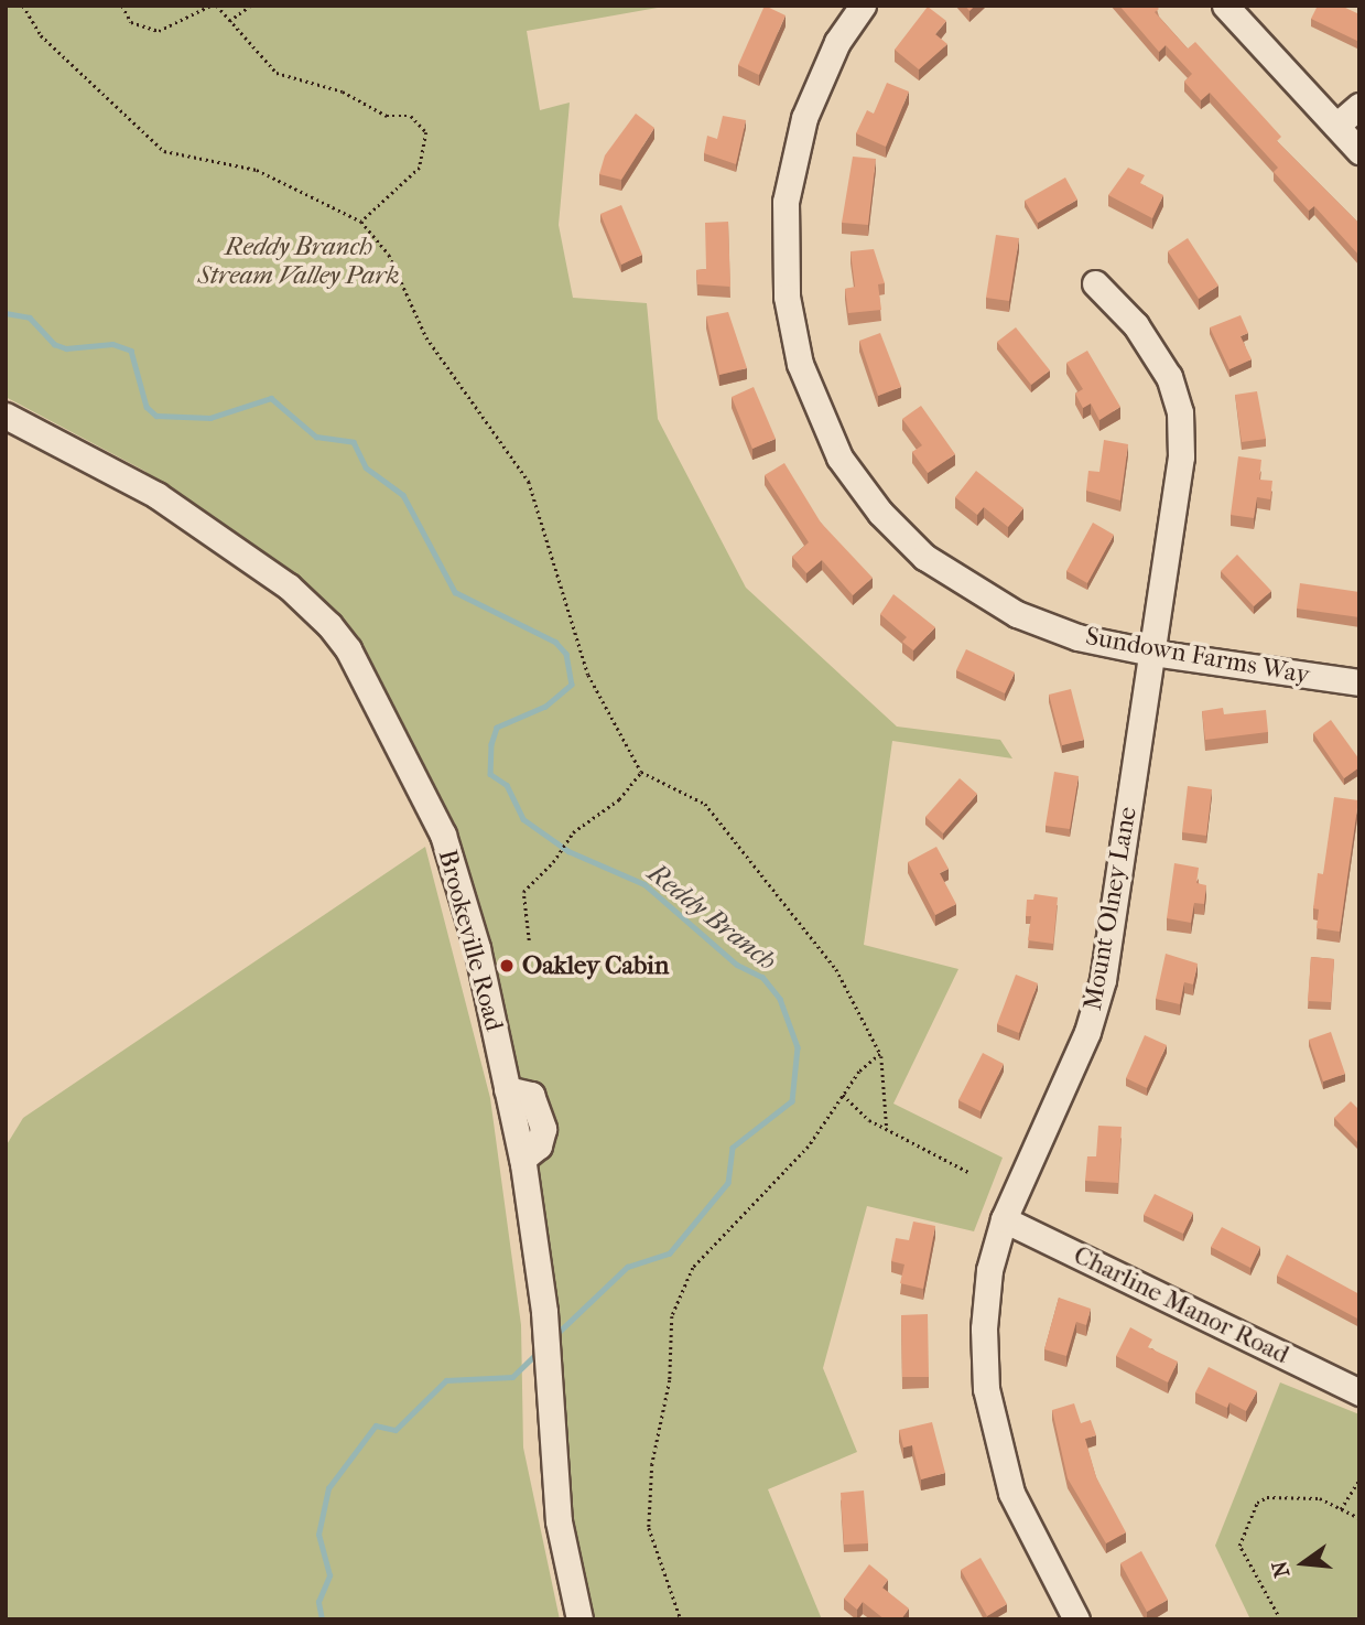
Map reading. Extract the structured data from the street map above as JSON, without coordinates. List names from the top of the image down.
{
  "streets": {
    "street": [
      "Sundown Farms Way",
      "Mount Olney Lane",
      "Brookeville Road",
      "Charline Manor Road"
    ]
  },
  "crossings": [
    ["Sundown Farms Way", "Mount Olney Lane"],
    ["Mount Olney Lane", "Charline Manor Road"]
  ],
  "water": ["Reddy Branch"],
  "parks": ["Reddy Branch Stream Valley Park"],
  "places": ["Oakley Cabin"],
  "north": "left"
}
